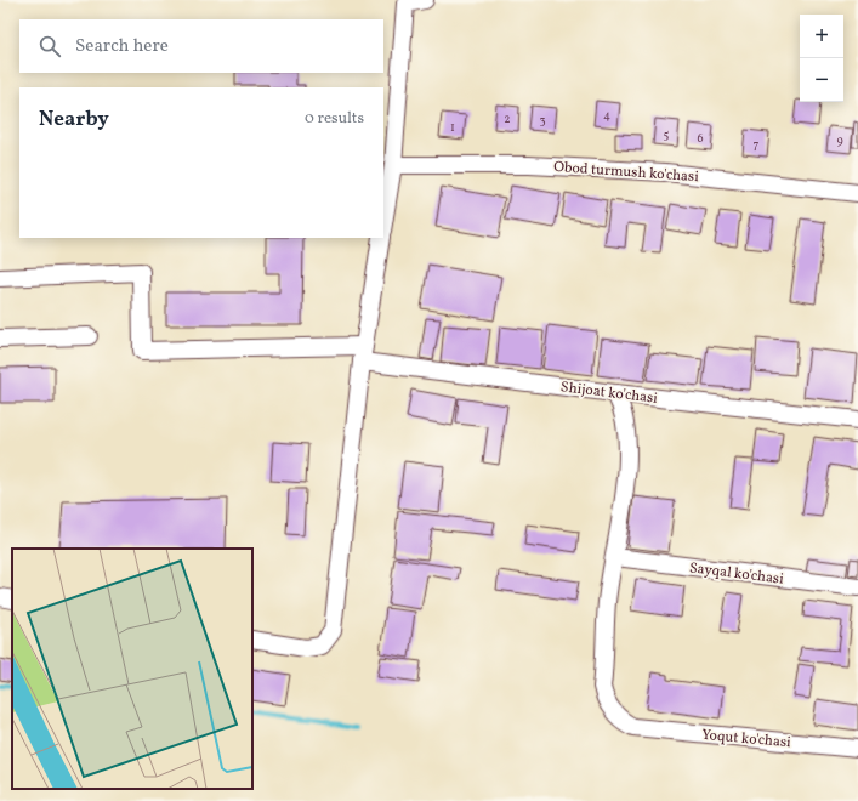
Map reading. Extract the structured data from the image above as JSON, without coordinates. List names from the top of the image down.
{
  "streets": {
    "street": [
      "Obod turmush ko'chasi",
      "Shijoat ko'chasi",
      "Sayqal ko'chasi",
      "Yoqut ko'chasi"
    ]
  },
  "crossings": [
    ["Sayqal ko'chasi", "Yoqut ko'chasi"]
  ],
  "house_numbers": [
    "4",
    "2",
    "3",
    "1",
    "5",
    "6",
    "9",
    "7"
  ],
  "page": {
    "map_buttons": ["+", "−"],
    "search": "Search here",
    "heading": ["Nearby", "0 results"]
  }
}
